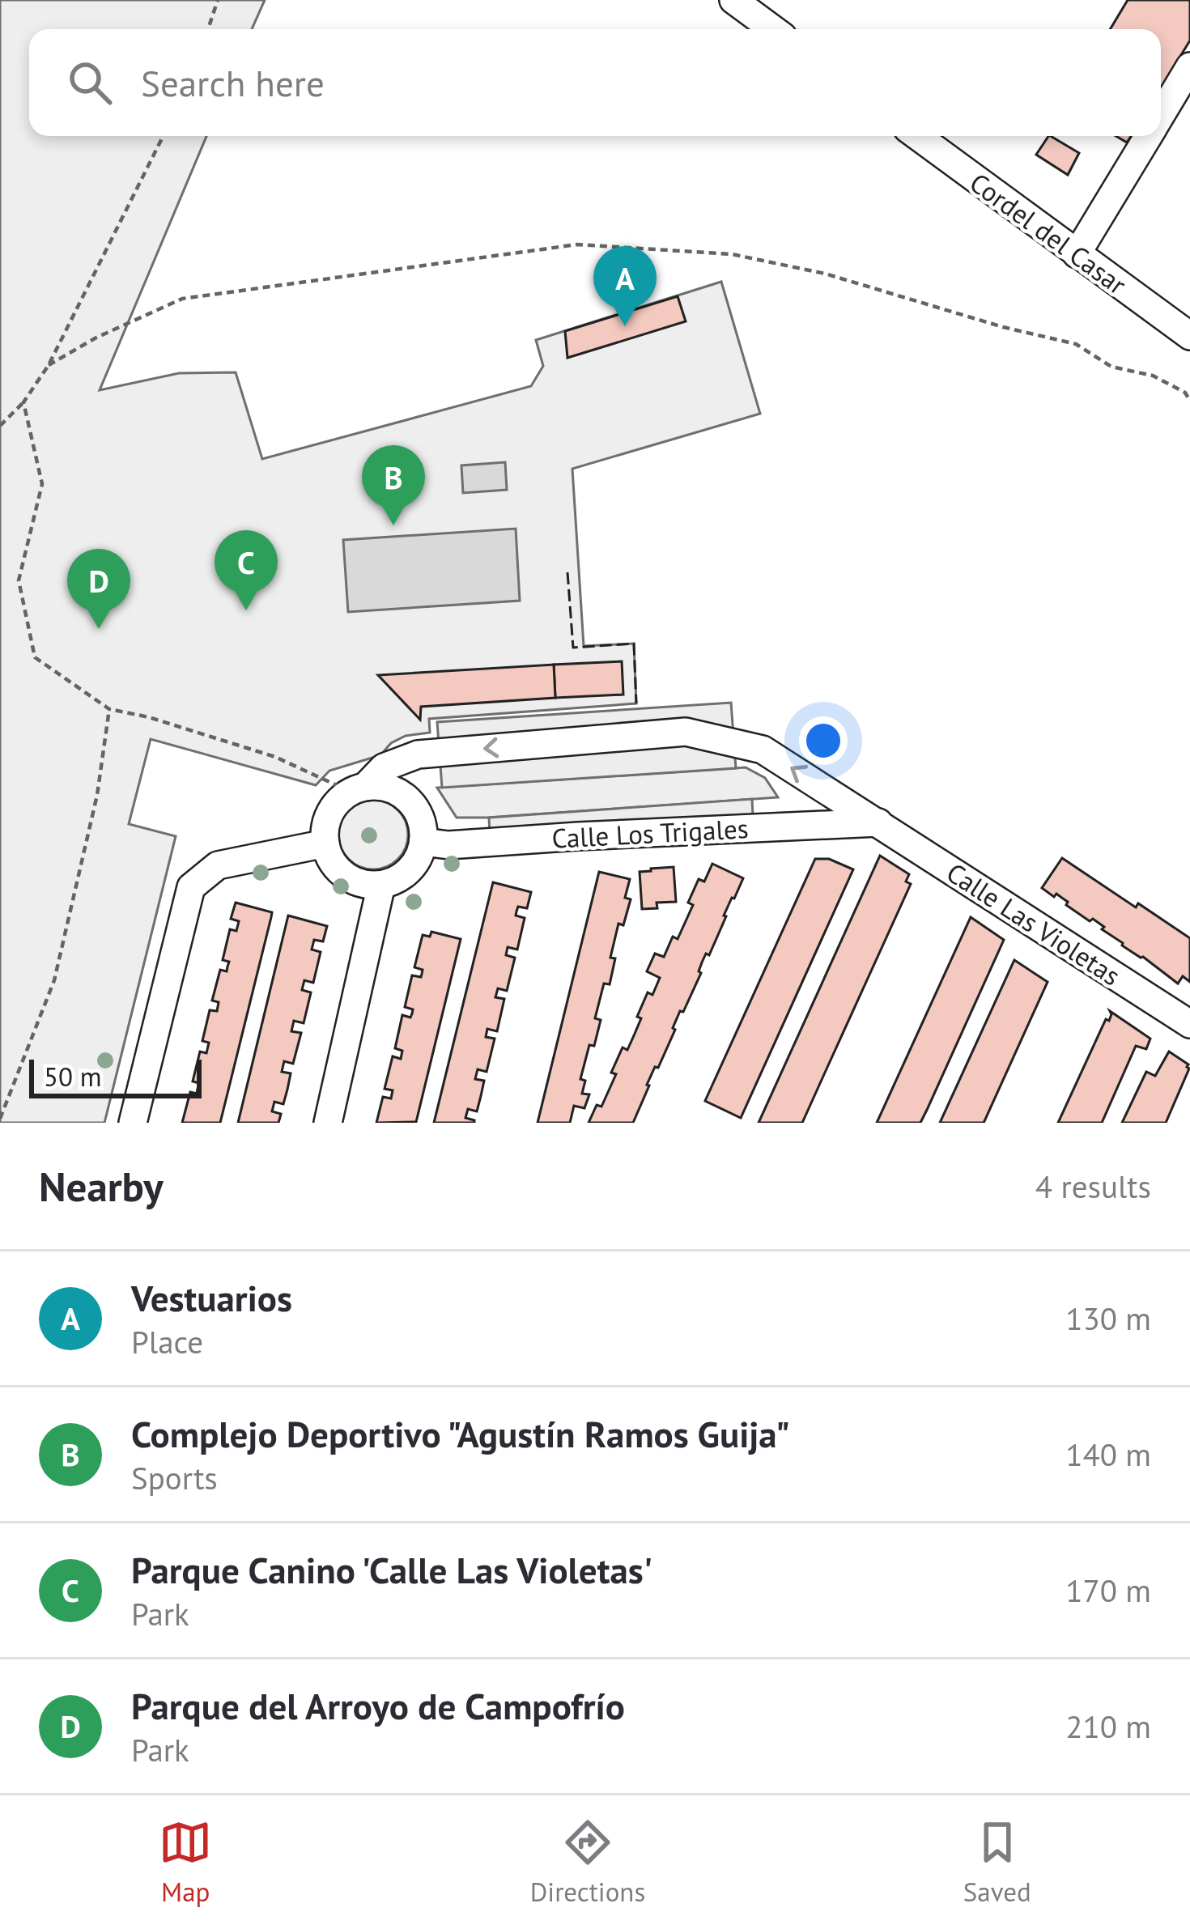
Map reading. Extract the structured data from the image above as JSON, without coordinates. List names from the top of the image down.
{
  "streets": {
    "street": ["Cordel del Casar", "Calle Los Trigales", "Calle Las Violetas"]
  },
  "crossings": [
    ["Calle Los Trigales", "Calle Las Violetas"]
  ],
  "one_way": ["Calle Las Violetas"],
  "scale_bar": "50 m",
  "page": {
    "search": "Search here",
    "pins": [
      "A",
      "B",
      "C",
      "D"
    ],
    "scale": "50 m",
    "heading": ["Nearby", "4 results"],
    "list": [
      {
        "mark": "A",
        "name": "Vestuarios",
        "note": "Place",
        "value": "130 m"
      },
      {
        "mark": "B",
        "name": "Complejo Deportivo \"Agustín Ramos Guija\"",
        "note": "Sports",
        "value": "140 m"
      },
      {
        "mark": "C",
        "name": "Parque Canino 'Calle Las Violetas'",
        "note": "Park",
        "value": "170 m"
      },
      {
        "mark": "D",
        "name": "Parque del Arroyo de Campofrío",
        "note": "Park",
        "value": "210 m"
      }
    ],
    "nav": ["Map", "Directions", "Saved"]
  }
}
